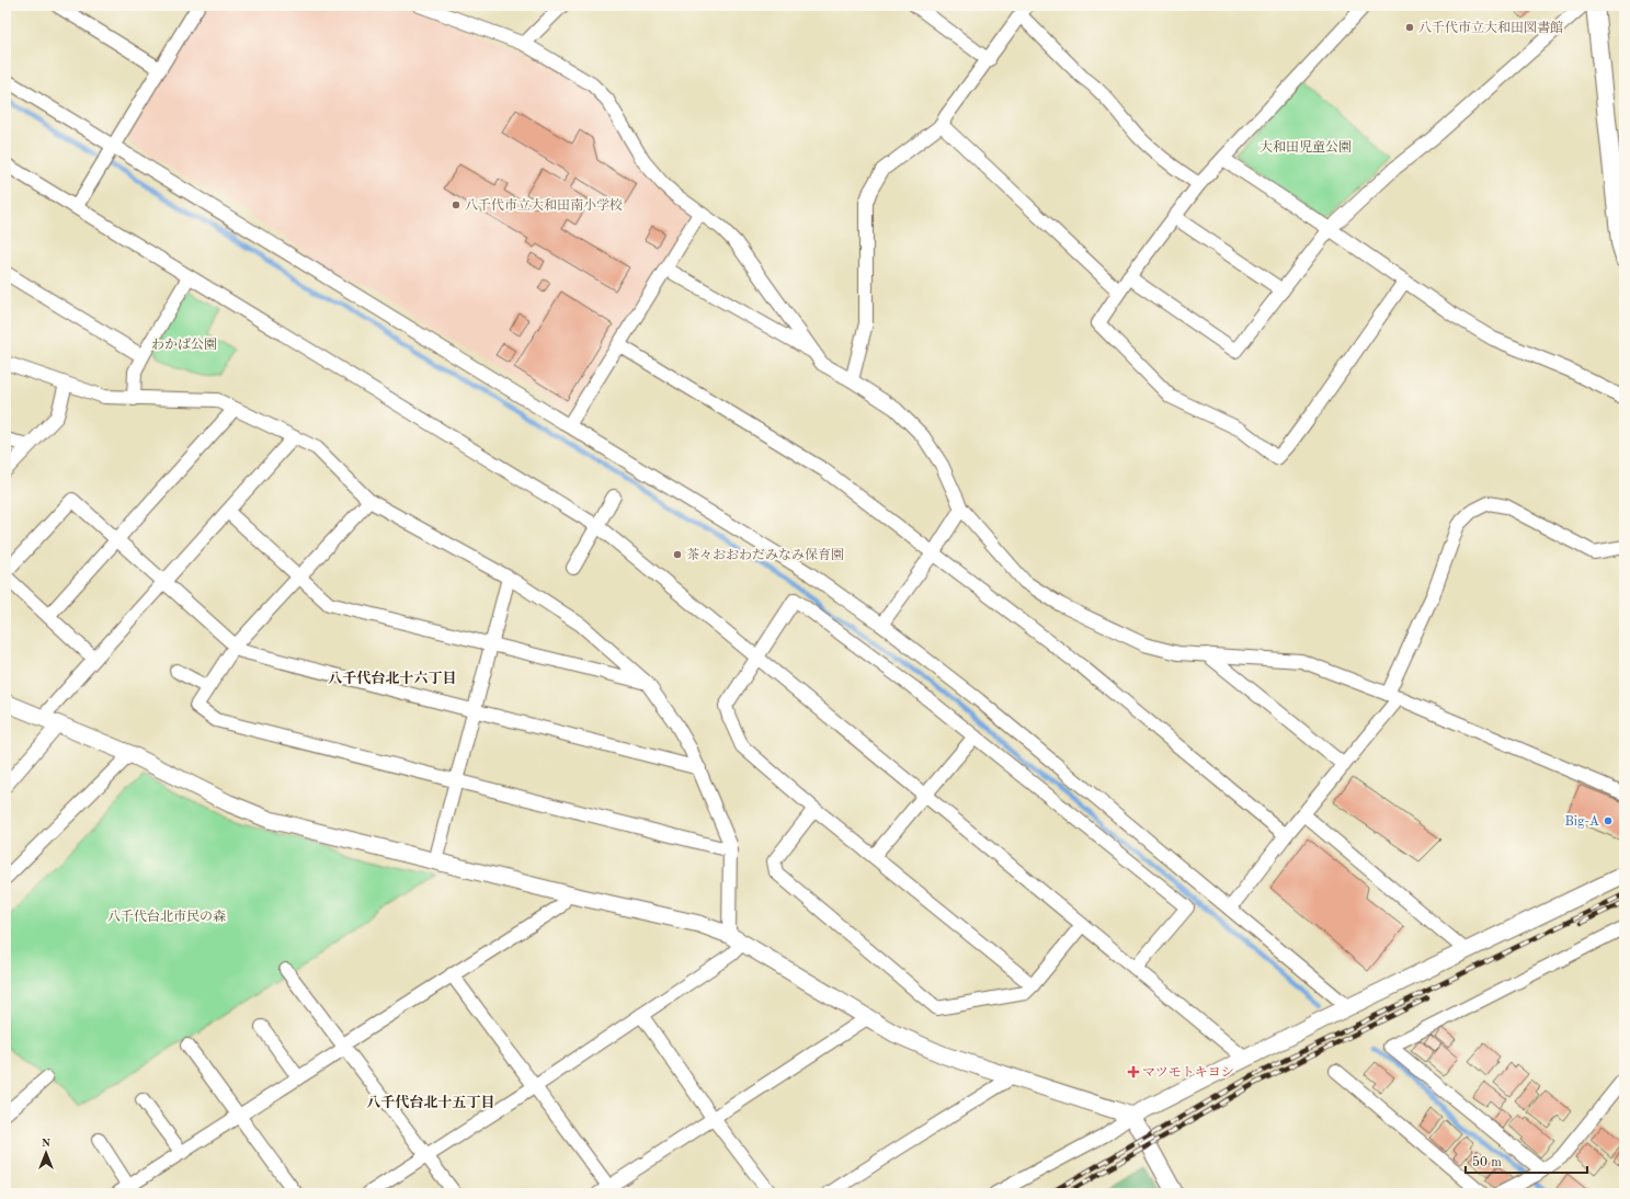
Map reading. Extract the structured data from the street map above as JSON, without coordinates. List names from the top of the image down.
{
  "districts": ["八千代台北十六丁目", "八千代台北十五丁目"],
  "parks": ["大和田児童公園", "わかば公園", "八千代台北市民の森"],
  "places": {
    "other": [
      "八千代市立大和田図書館",
      "八千代市立大和田南小学校",
      "茶々おおわだみなみ保育園",
      "Big-A"
    ],
    "health": ["マツモトキヨシ"]
  },
  "scale_bar": "50 m",
  "north": "top"
}
